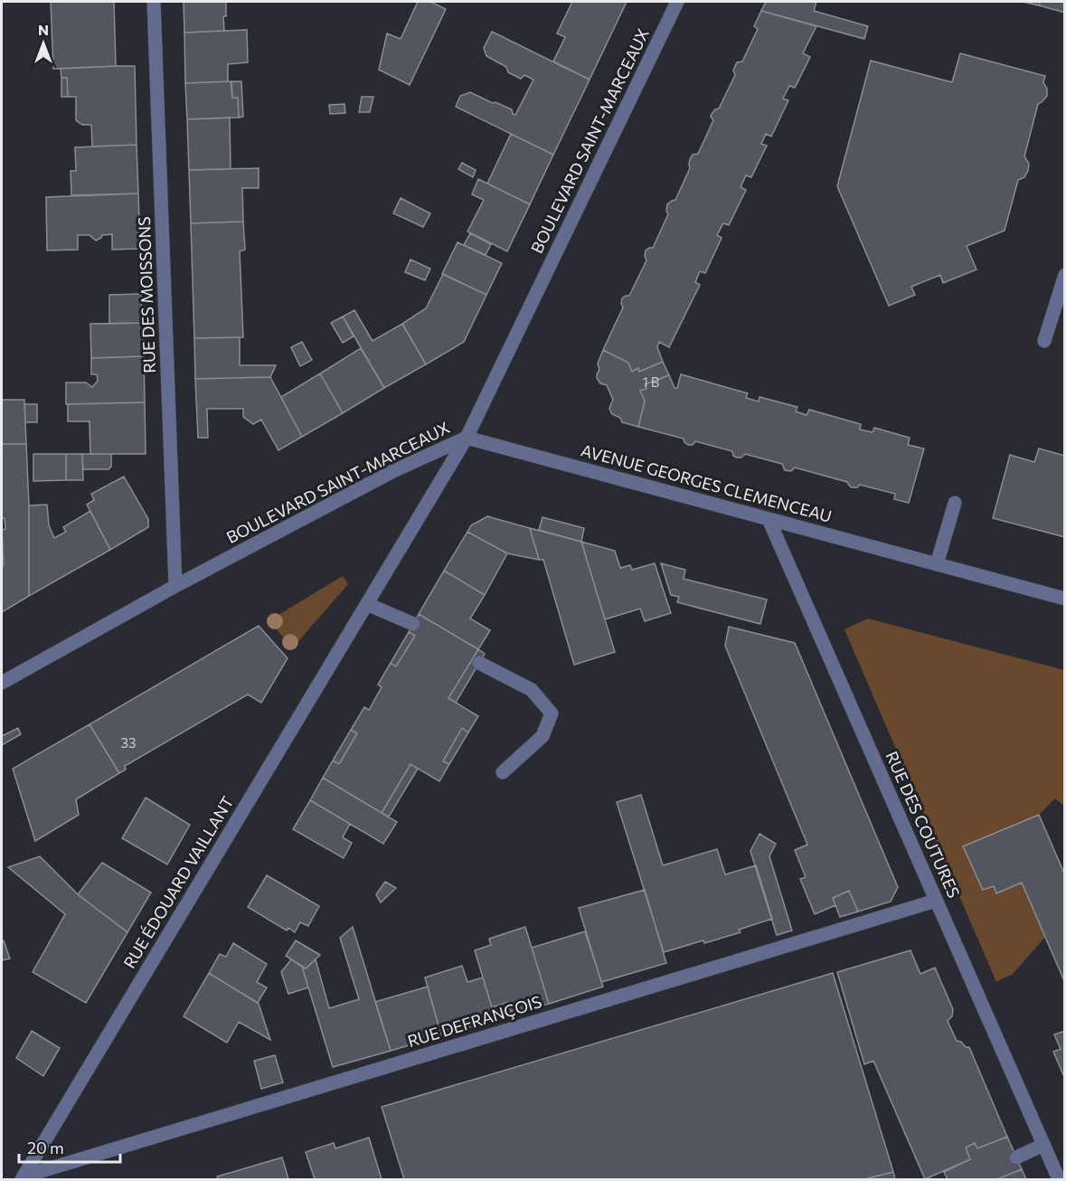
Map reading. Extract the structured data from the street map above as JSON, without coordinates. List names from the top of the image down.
{
  "streets": {
    "street": [
      "BOULEVARD SAINT-MARCEAUX",
      "RUE DES MOISSONS",
      "AVENUE GEORGES CLEMENCEAU",
      "RUE DES COUTURES",
      "RUE ÉDOUARD VAILLANT",
      "RUE DEFRANÇOIS"
    ]
  },
  "crossings": [
    ["BOULEVARD SAINT-MARCEAUX", "RUE DES MOISSONS"],
    ["BOULEVARD SAINT-MARCEAUX", "AVENUE GEORGES CLEMENCEAU"],
    ["BOULEVARD SAINT-MARCEAUX", "RUE ÉDOUARD VAILLANT"],
    ["AVENUE GEORGES CLEMENCEAU", "RUE DES COUTURES"],
    ["AVENUE GEORGES CLEMENCEAU", "RUE ÉDOUARD VAILLANT"],
    ["RUE DES COUTURES", "RUE DEFRANÇOIS"],
    ["RUE ÉDOUARD VAILLANT", "RUE DEFRANÇOIS"]
  ],
  "house_numbers": ["1 B", "33"],
  "scale_bar": "20 m",
  "north": "top"
}
